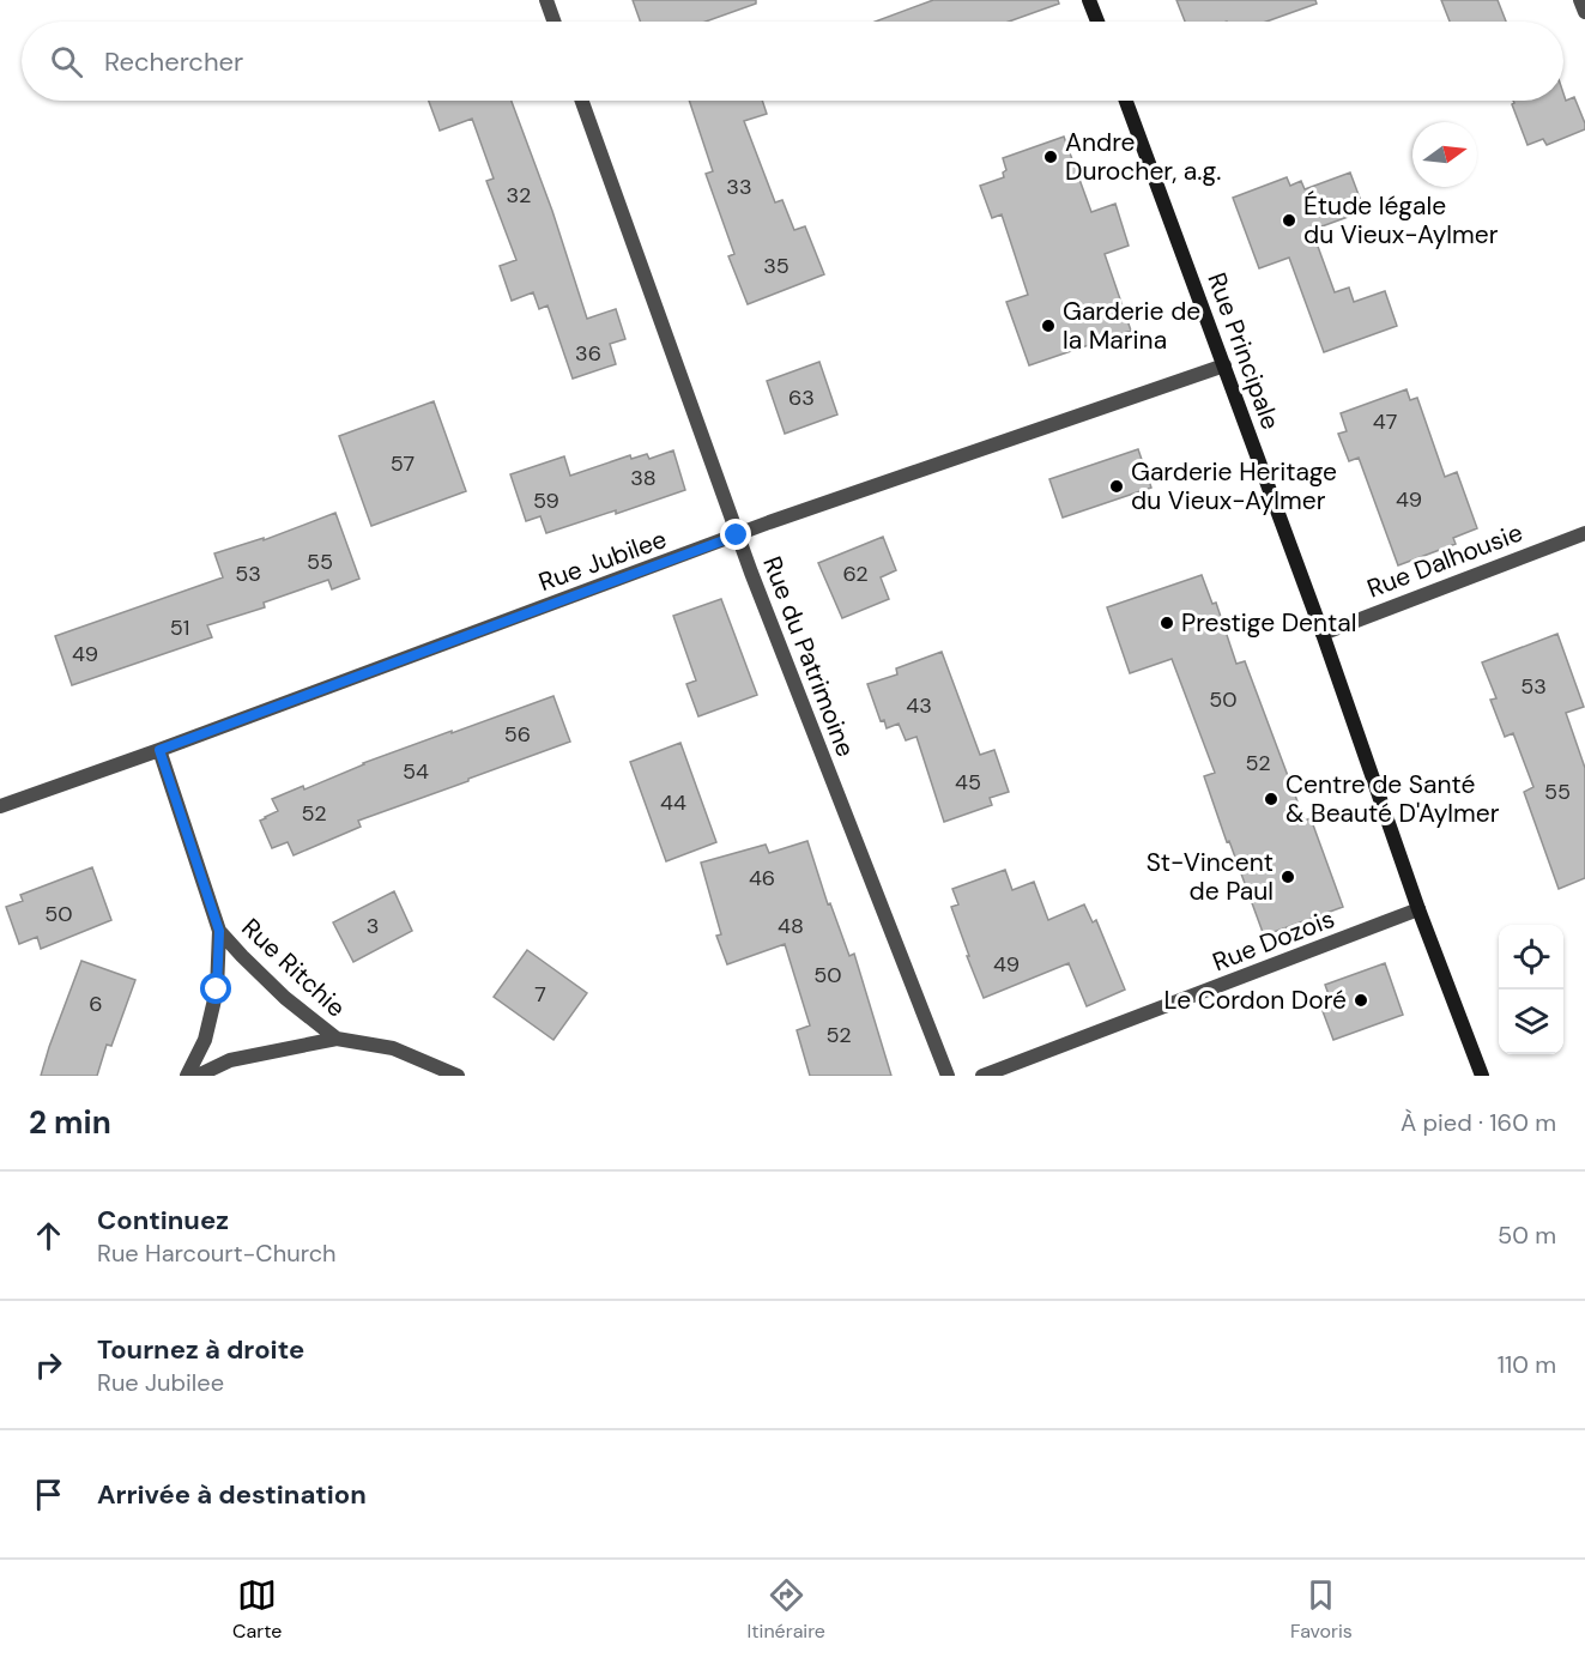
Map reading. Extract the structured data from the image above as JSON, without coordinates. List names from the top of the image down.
{
  "streets": {
    "street": [
      "Rue Principale",
      "Rue Jubilee",
      "Rue Dalhousie",
      "Rue du Patrimoine",
      "Rue Dozois",
      "Rue Ritchie"
    ]
  },
  "crossings": [
    ["Rue Principale", "Rue Jubilee"],
    ["Rue Principale", "Rue Dalhousie"],
    ["Rue Principale", "Rue Dozois"],
    ["Rue Jubilee", "Rue du Patrimoine"]
  ],
  "places": [
    "Andre Durocher, a.g.",
    "Étude légale du Vieux-Aylmer",
    "Garderie de la Marina",
    "Garderie Heritage du Vieux-Aylmer",
    "Prestige Dental",
    "Centre de Santé & Beauté D'Aylmer",
    "St-Vincent de Paul",
    "Le Cordon Doré"
  ],
  "house_numbers": [
    "33",
    "32",
    "35",
    "36",
    "63",
    "47",
    "57",
    "38",
    "49",
    "59",
    "55",
    "53",
    "62",
    "51",
    "49",
    "53",
    "50",
    "43",
    "56",
    "52",
    "54",
    "45",
    "55",
    "44",
    "52",
    "46",
    "50",
    "3",
    "48",
    "49",
    "50",
    "7",
    "6",
    "52"
  ],
  "north": "right",
  "page": {
    "search": "Rechercher",
    "heading": ["2 min", "À pied · 160 m"],
    "list": [
      ["Continuez", "Rue Harcourt-Church", "50 m"],
      ["Tournez à droite", "Rue Jubilee", "110 m"],
      "Arrivée à destination"
    ],
    "nav": ["Carte", "Itinéraire", "Favoris"]
  }
}
